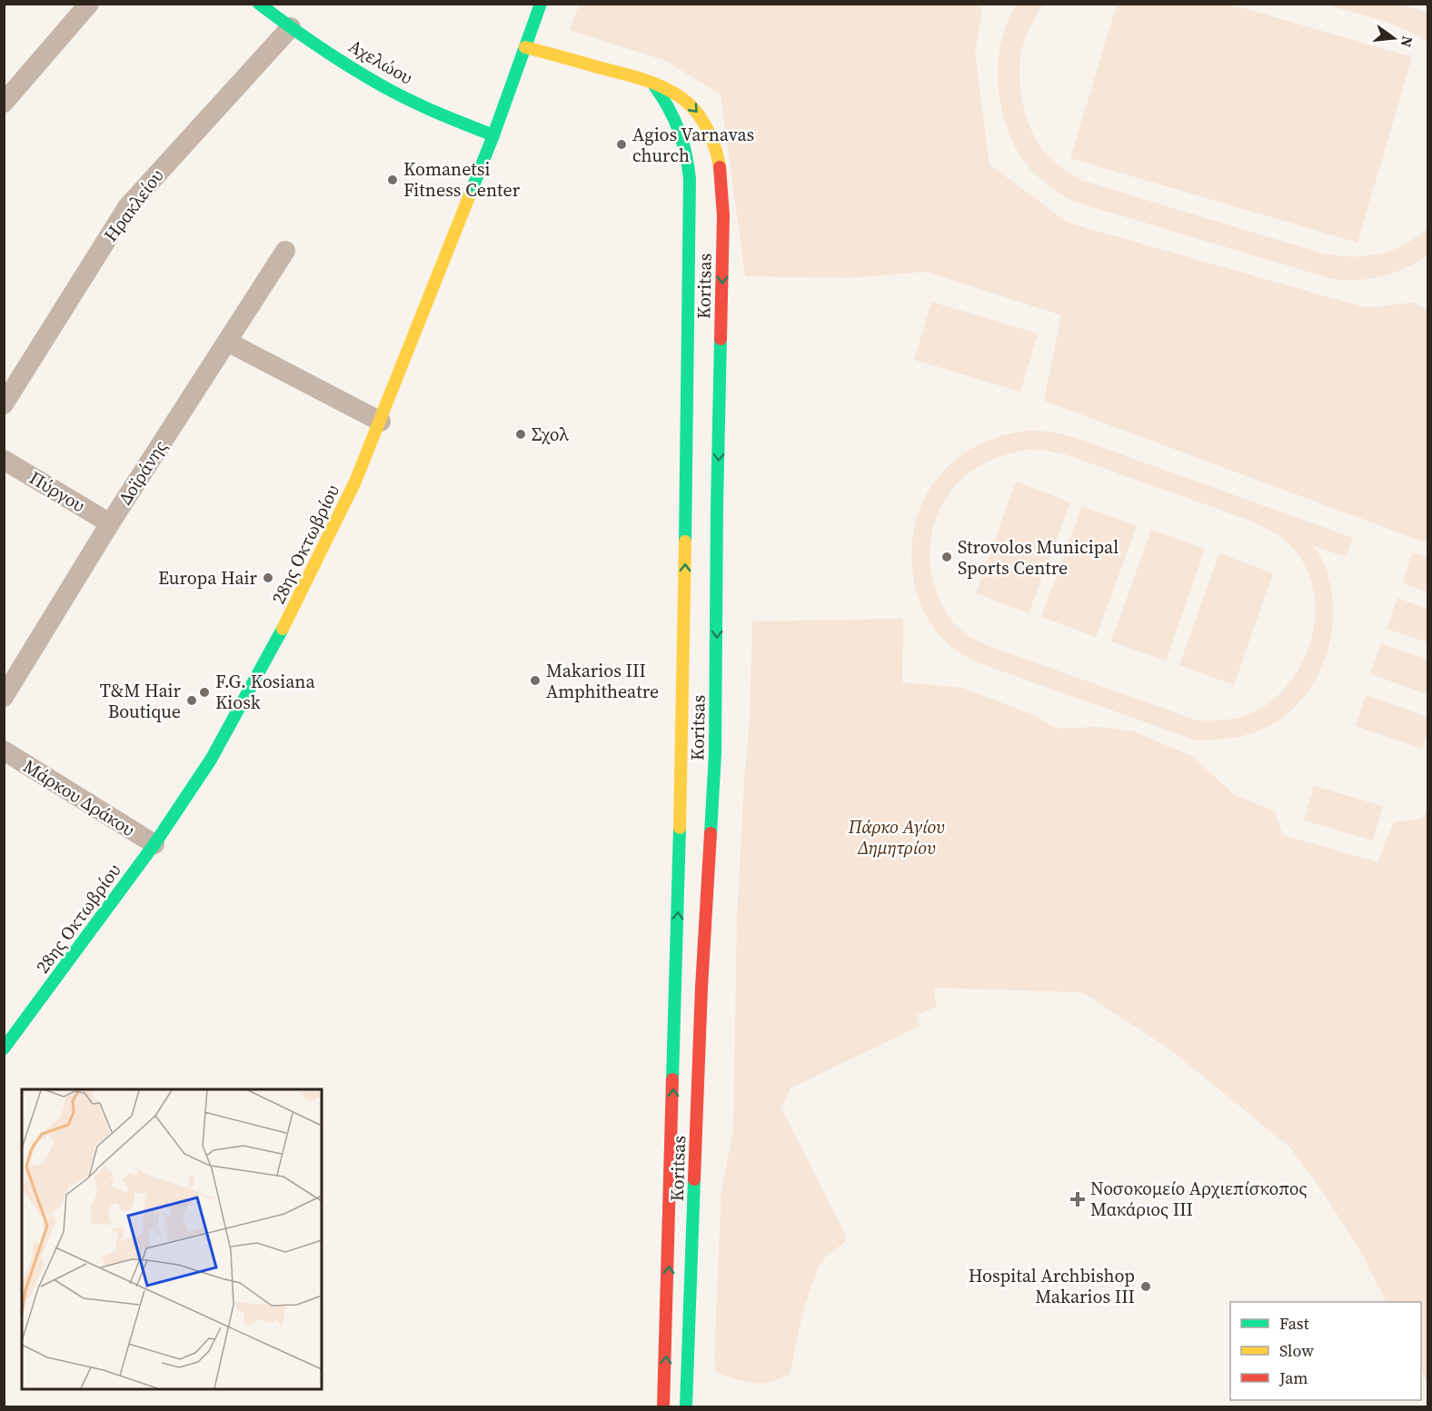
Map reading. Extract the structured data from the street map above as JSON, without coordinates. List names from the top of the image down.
{
  "streets": {
    "street": [
      "Αχελώου",
      "Ηρακλείου",
      "Koritsas",
      "Δοϊράνης",
      "Πύργου",
      "28ης Οκτωβρίου",
      "Μάρκου Δράκου"
    ]
  },
  "crossings": [
    ["Αχελώου", "Ηρακλείου"],
    ["Αχελώου", "28ης Οκτωβρίου"],
    ["Koritsas", "28ης Οκτωβρίου"],
    ["Δοϊράνης", "Πύργου"],
    ["28ης Οκτωβρίου", "Μάρκου Δράκου"]
  ],
  "parks": ["Πάρκο Αγίου Δημητρίου"],
  "places": {
    "other": [
      "Agios Varnavas church",
      "Komanetsi Fitness Center",
      "Σχολ",
      "Strovolos Municipal Sports Centre",
      "Europa Hair",
      "Makarios III Amphitheatre",
      "F.G. Kosiana Kiosk",
      "T&M Hair Boutique",
      "Hospital Archbishop Makarios III"
    ],
    "health": ["Νοσοκομείο Αρχιεπίσκοπος Μακάριος ΙΙΙ"]
  },
  "legend": ["Fast", "Slow", "Jam"],
  "north": "right"
}
